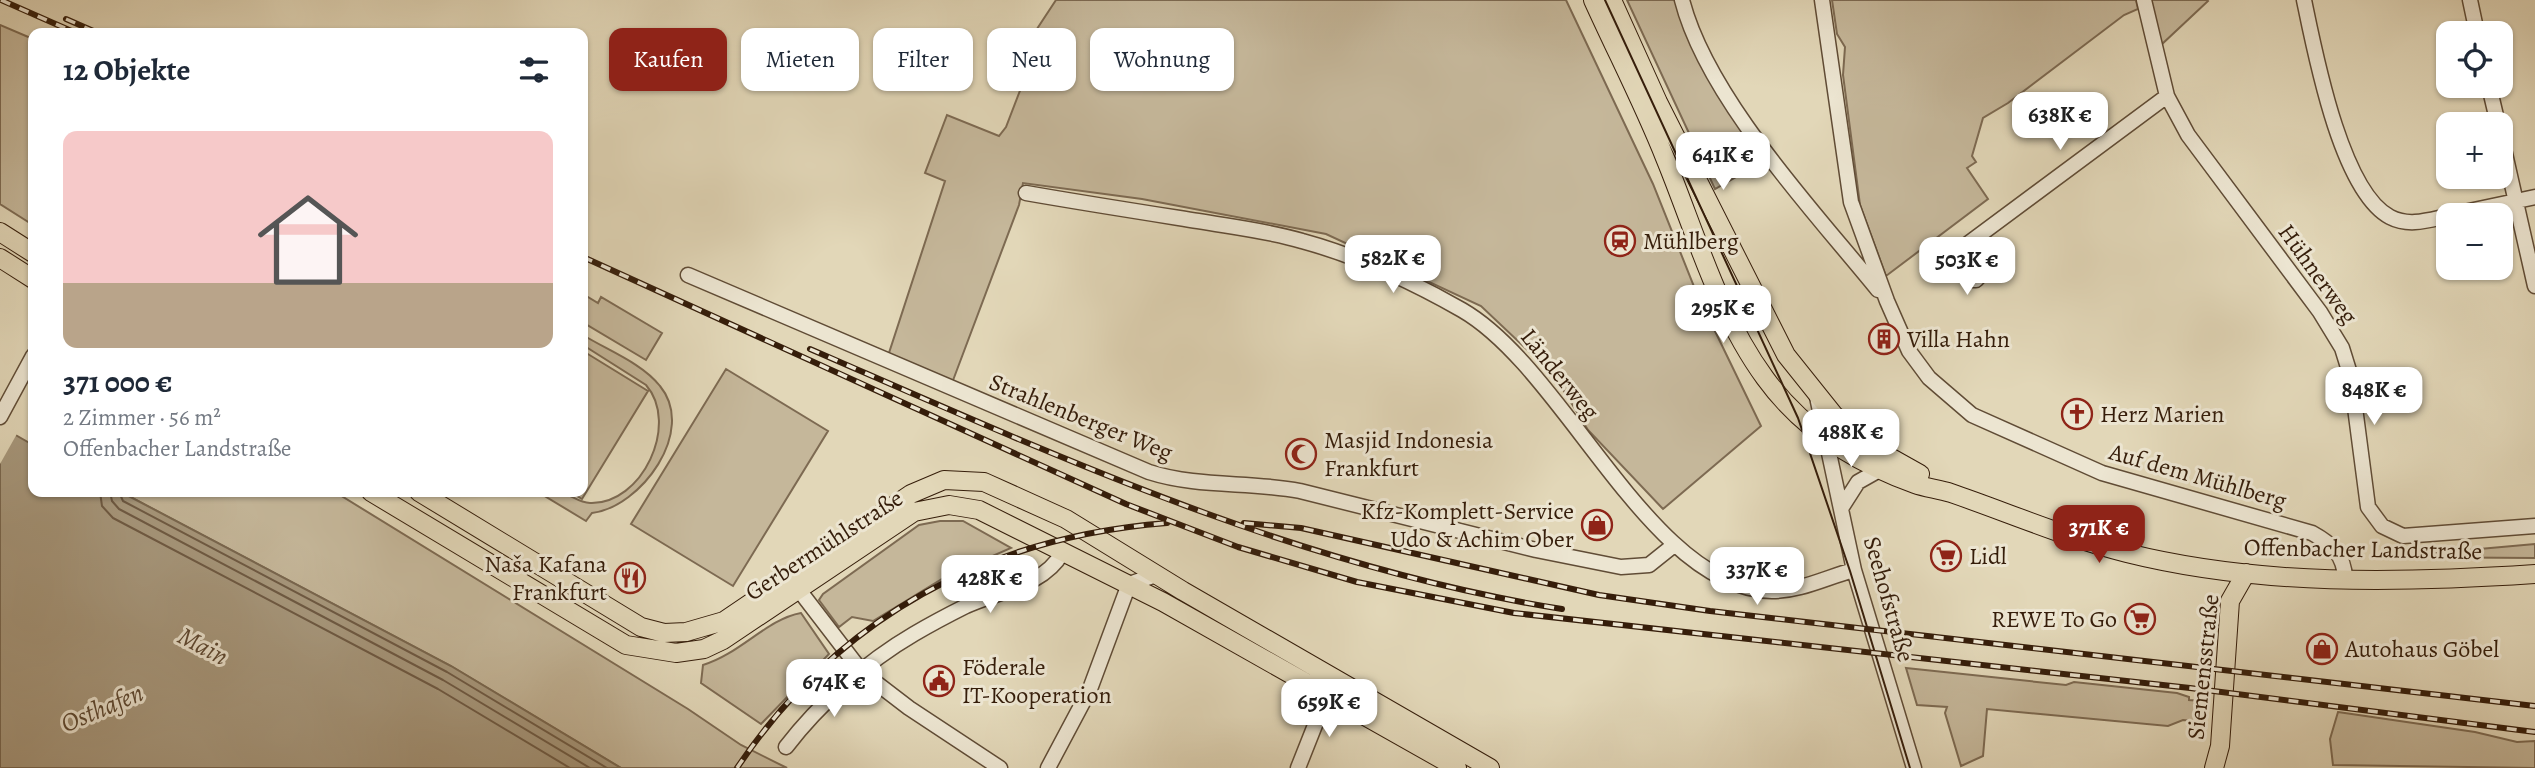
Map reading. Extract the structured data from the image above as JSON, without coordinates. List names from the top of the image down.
{
  "streets": {
    "main road": ["Gerbermühlstraße", "Offenbacher Landstraße", "Siemensstraße"],
    "street": [
      "Hühnerweg",
      "Länderweg",
      "Strahlenberger Weg",
      "Auf dem Mühlberg",
      "Seehofstraße"
    ]
  },
  "crossings": [
    ["Länderweg", "Strahlenberger Weg"],
    ["Länderweg", "Seehofstraße"],
    ["Auf dem Mühlberg", "Offenbacher Landstraße"],
    ["Offenbacher Landstraße", "Seehofstraße"],
    ["Offenbacher Landstraße", "Siemensstraße"]
  ],
  "water": ["Main", "Osthafen"],
  "places": {
    "station": ["Mühlberg"],
    "building": ["Villa Hahn"],
    "church": ["Herz Marien"],
    "mosque": ["Masjid Indonesia Frankfurt"],
    "shop": ["Kfz-Komplett-Service Udo & Achim Ober", "Autohaus Göbel"],
    "supermarket": ["Lidl", "REWE To Go"],
    "restaurant": ["Naša Kafana Frankfurt"],
    "public building": ["Föderale IT-Kooperation"]
  },
  "page": {
    "map_buttons": ["+", "−"],
    "chip": [
      "Kaufen",
      "Mieten",
      "Filter",
      "Neu",
      "Wohnung"
    ],
    "heading": "12 Objekte",
    "price": [
      "638K €",
      "641K €",
      "582K €",
      "503K €",
      "295K €",
      "848K €",
      "488K €",
      "371K €",
      "337K €",
      "428K €",
      "674K €",
      "659K €"
    ],
    "list": [
      {
        "name": "371 000 €",
        "note": "2 Zimmer · 56 m² · Offenbacher Landstraße"
      }
    ]
  }
}
